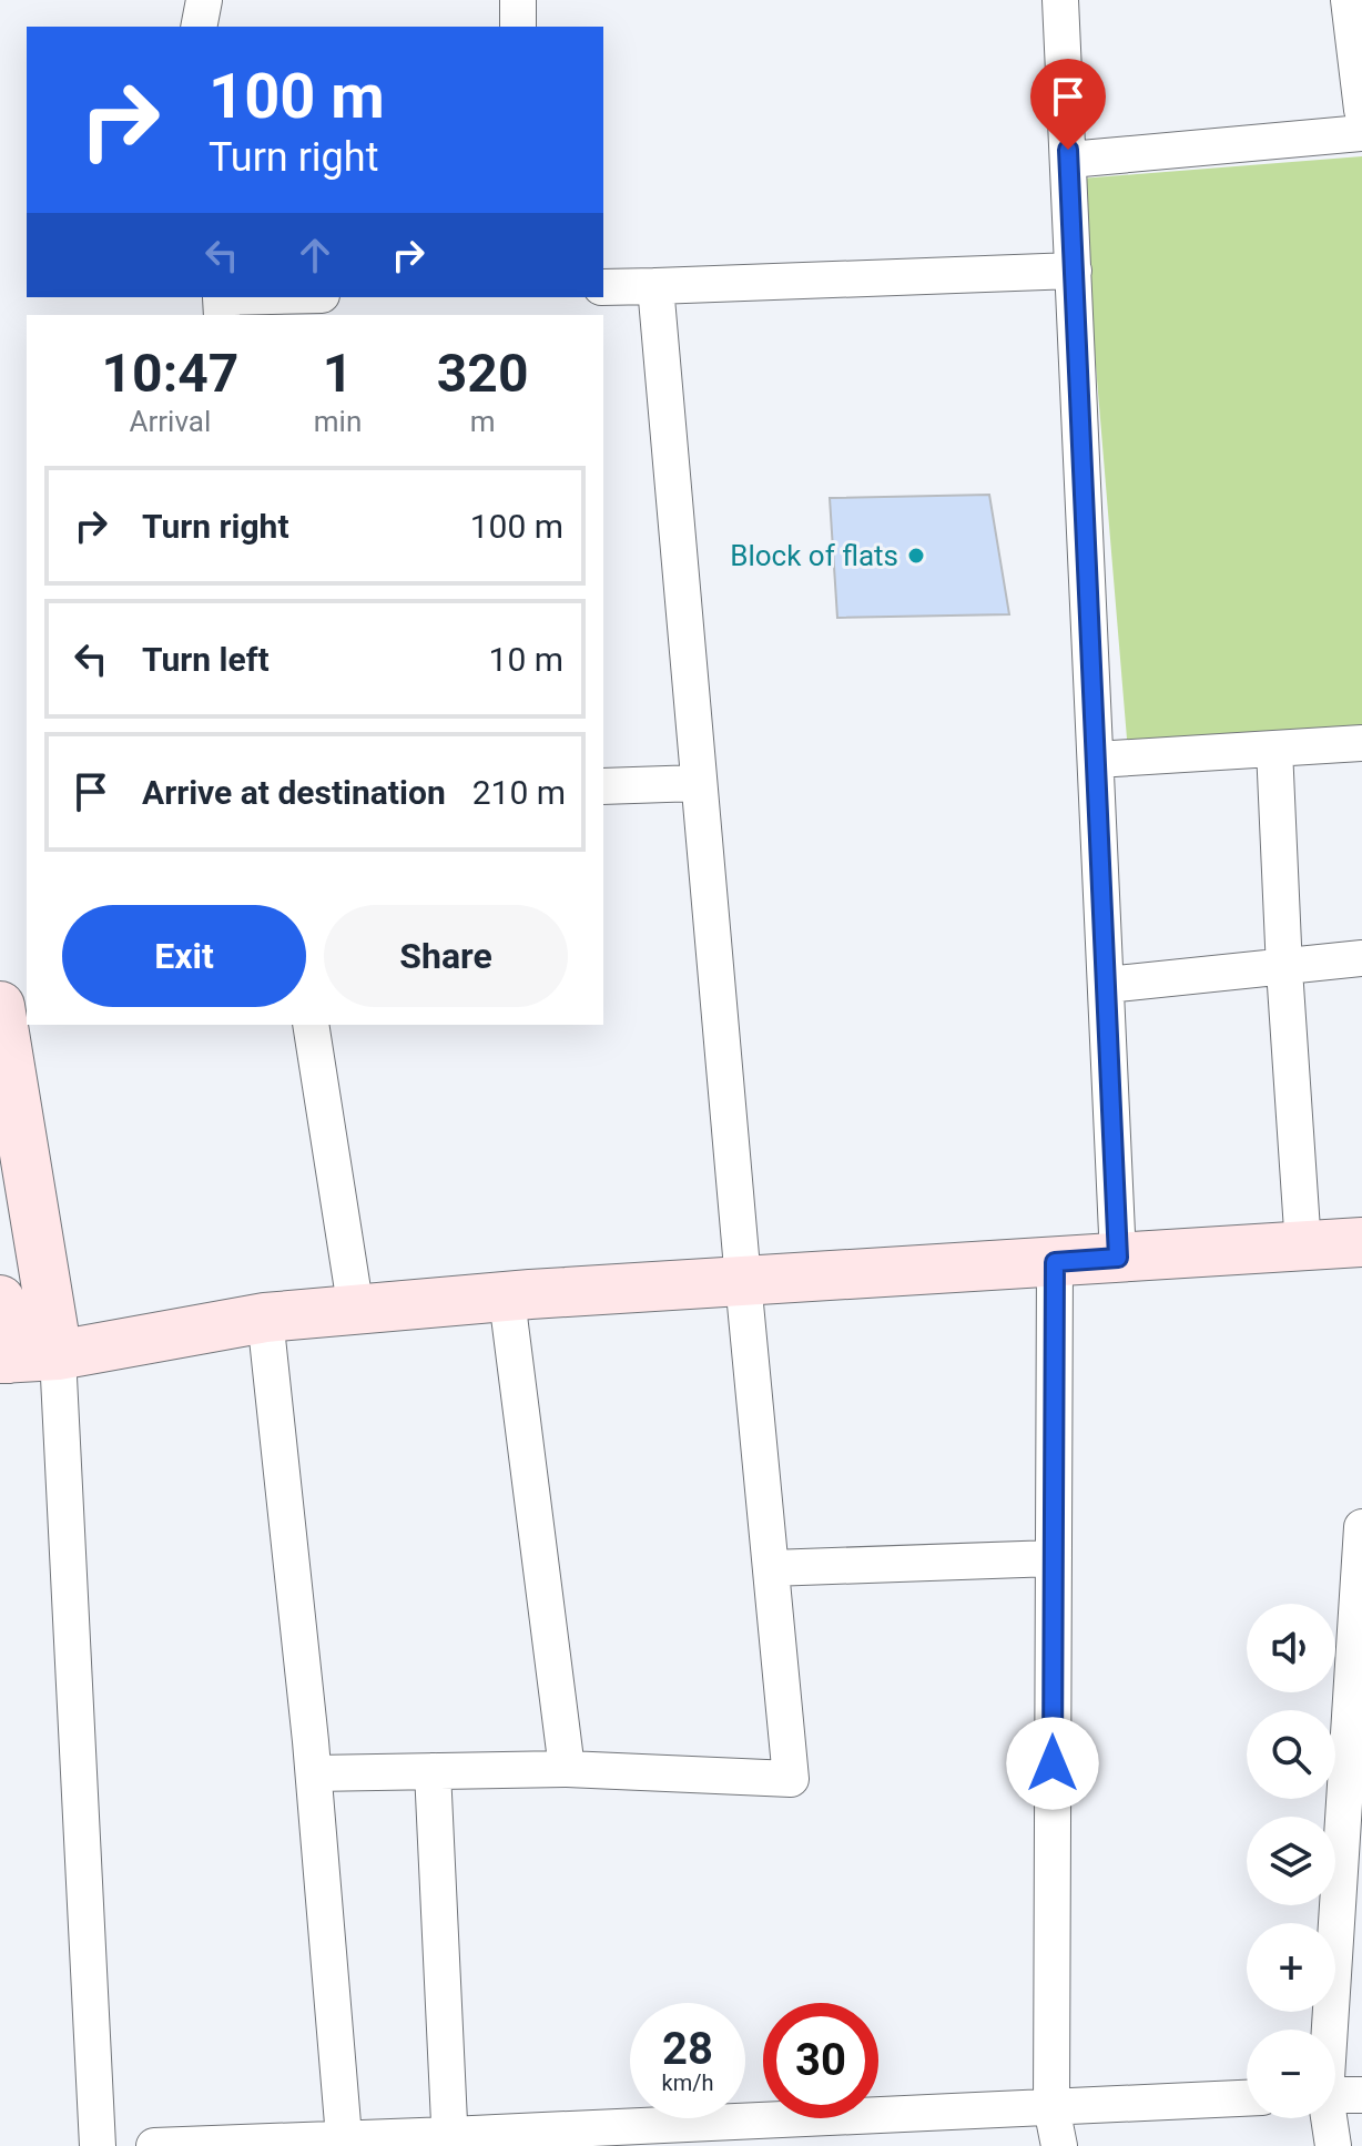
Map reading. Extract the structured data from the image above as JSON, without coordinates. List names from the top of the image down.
{
  "places": ["Block of flats"],
  "page": {
    "turn": ["100 m", "Turn right"],
    "eta": [
      "10:47",
      "Arrival",
      "1",
      "min",
      "320",
      "m"
    ],
    "list": [
      {
        "name": "Turn right",
        "value": "100 m"
      },
      {
        "name": "Turn left",
        "value": "10 m"
      },
      {
        "name": "Arrive at destination",
        "value": "210 m"
      }
    ],
    "buttons": ["Exit", "Share"],
    "map_buttons": ["+", "−"],
    "speed": "28 km/h",
    "limit": "30"
  }
}
